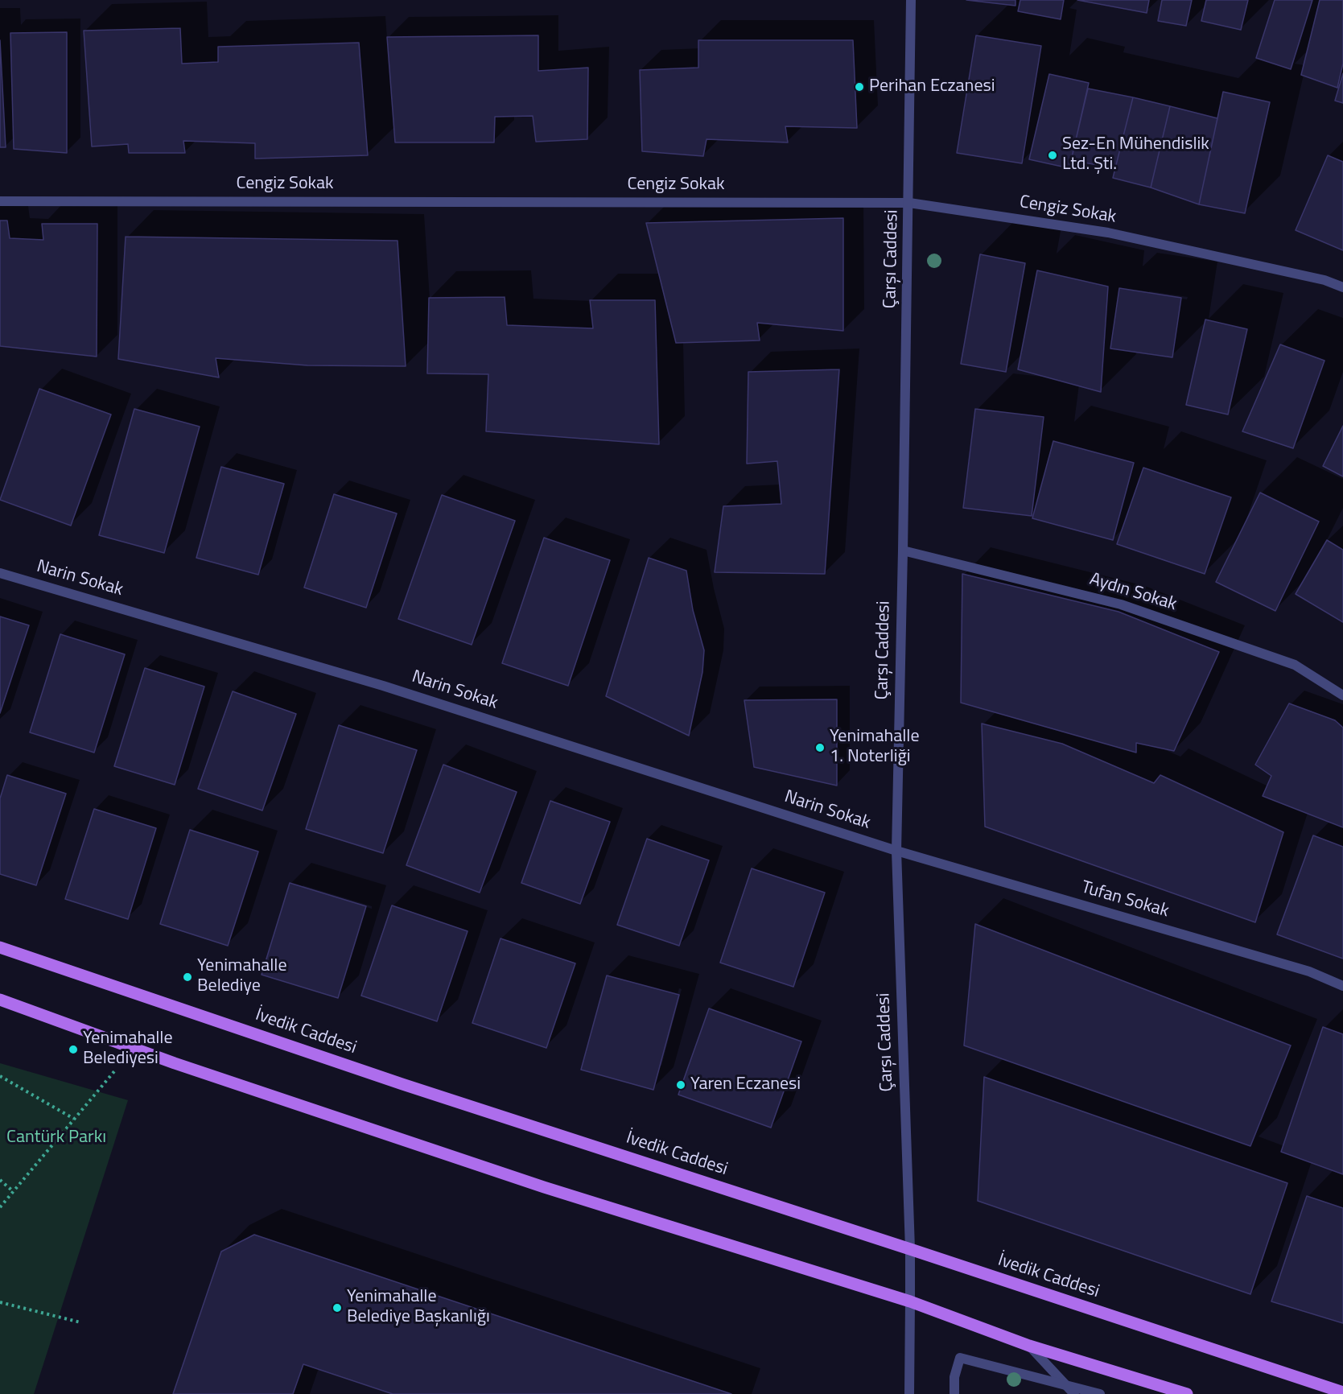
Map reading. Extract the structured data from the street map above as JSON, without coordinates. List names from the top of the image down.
{
  "streets": {
    "main road": ["İvedik Caddesi"],
    "street": [
      "Cengiz Sokak",
      "Çarşı Caddesi",
      "Narin Sokak",
      "Aydın Sokak",
      "Tufan Sokak"
    ]
  },
  "crossings": [
    ["Cengiz Sokak", "Çarşı Caddesi"],
    ["Çarşı Caddesi", "Narin Sokak"],
    ["Çarşı Caddesi", "Aydın Sokak"],
    ["Çarşı Caddesi", "Tufan Sokak"],
    ["Çarşı Caddesi", "İvedik Caddesi"],
    ["Narin Sokak", "Tufan Sokak"]
  ],
  "parks": ["Cantürk Parkı"],
  "places": [
    "Perihan Eczanesi",
    "Sez-En Mühendislik Ltd. Şti.",
    "Yenimahalle 1. Noterliği",
    "Yenimahalle Belediye",
    "Yenimahalle Belediyesi",
    "Yaren Eczanesi",
    "Yenimahalle Belediye Başkanlığı"
  ]
}
